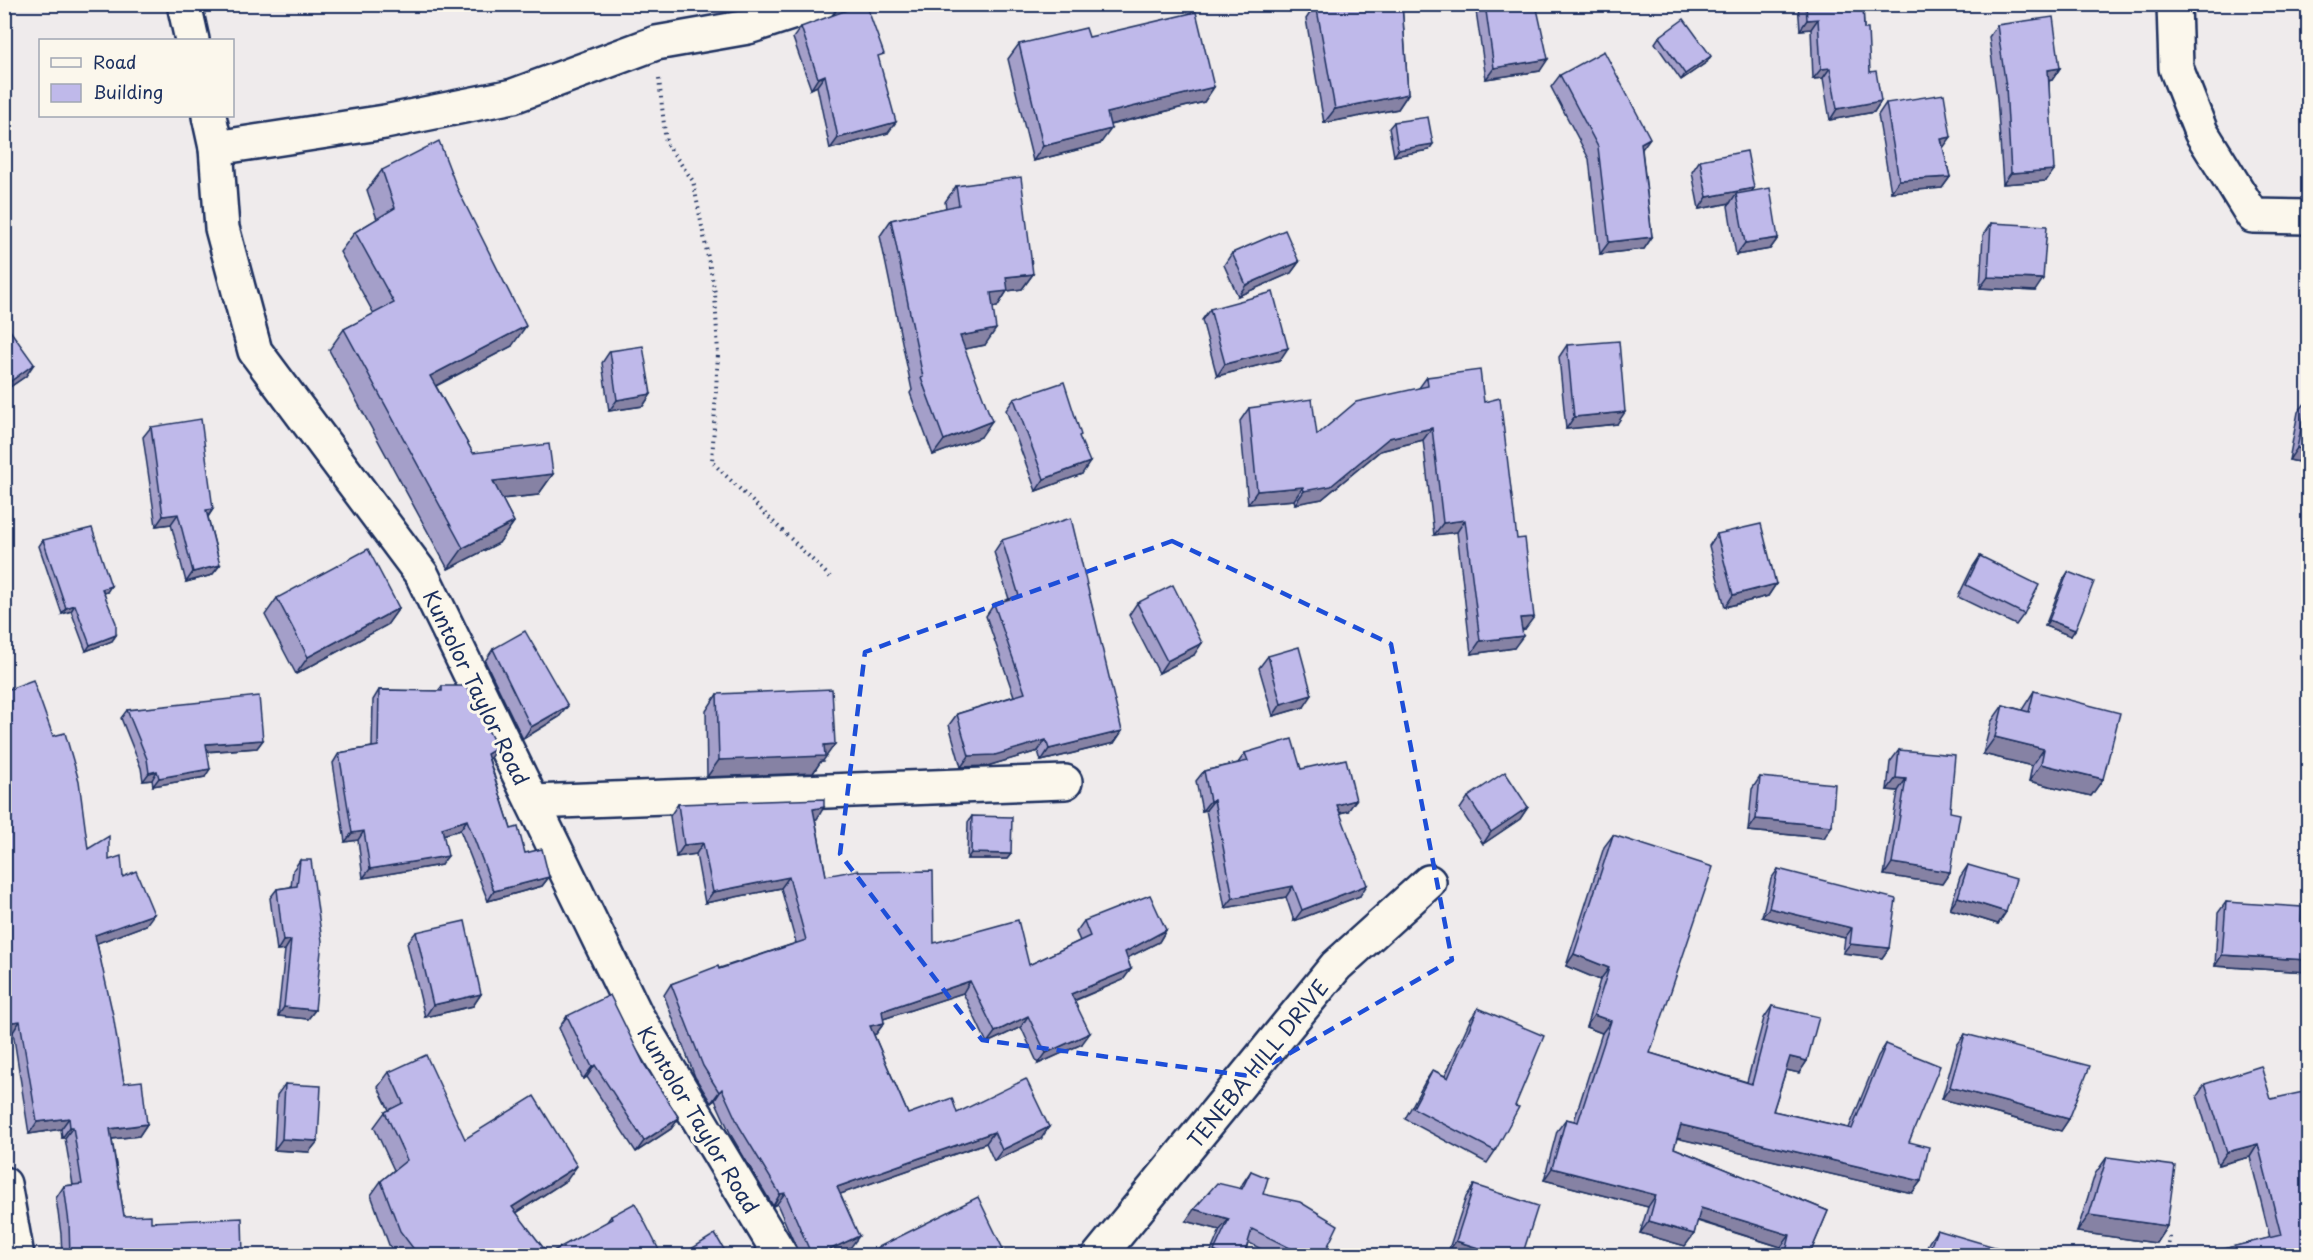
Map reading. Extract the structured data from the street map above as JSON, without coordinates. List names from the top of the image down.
{
  "streets": {
    "street": ["Kuntolor Taylor Road", "TENEBA HILL DRIVE"]
  },
  "legend": ["Road", "Building"]
}
